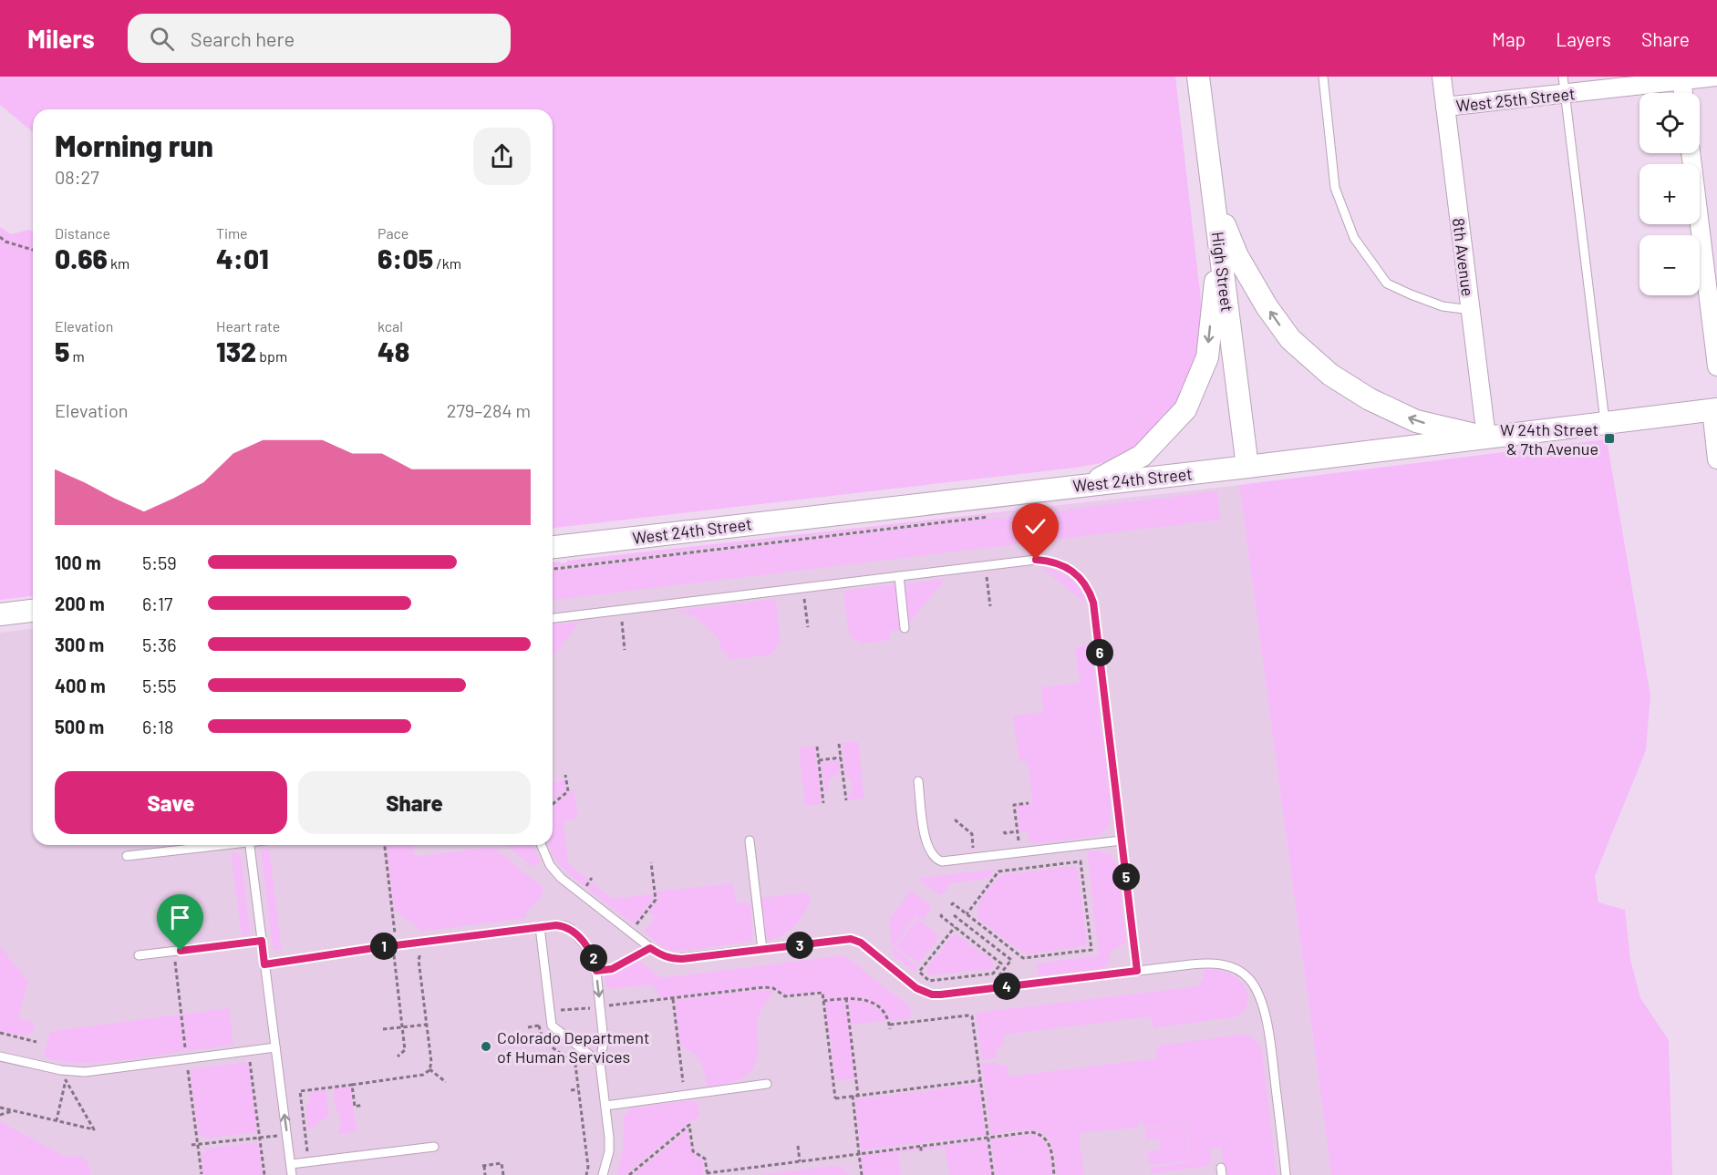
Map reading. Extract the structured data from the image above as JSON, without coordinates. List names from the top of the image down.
{
  "streets": {
    "street": [
      "West 25th Street",
      "8th Avenue",
      "High Street",
      "West 24th Street"
    ]
  },
  "crossings": [
    ["West 25th Street", "8th Avenue"],
    ["8th Avenue", "West 24th Street"],
    ["High Street", "West 24th Street"]
  ],
  "places": {
    "transit": ["W 24th Street & 7th Avenue"],
    "other": ["Colorado Department of Human Services"]
  },
  "page": {
    "header": "Milers",
    "search": "Search here",
    "nav": ["Map", "Layers", "Share"],
    "map_buttons": ["+", "−"],
    "heading": ["Morning run", "08:27"],
    "stats": [
      ["Distance", "0.66 km"],
      ["Time", "4:01"],
      ["Pace", "6:05 /km"],
      ["Elevation", "5 m"],
      ["Heart rate", "132 bpm"],
      ["kcal", "48"]
    ],
    "chart": ["Elevation", "279–284 m"],
    "list": [
      {
        "name": "100 m",
        "note": "5:59"
      },
      {
        "name": "200 m",
        "note": "6:17"
      },
      {
        "name": "300 m",
        "note": "5:36"
      },
      {
        "name": "400 m",
        "note": "5:55"
      },
      {
        "name": "500 m",
        "note": "6:18"
      }
    ],
    "pins": [
      "6",
      "5",
      "3",
      "1",
      "2",
      "4"
    ],
    "buttons": ["Save", "Share"]
  }
}
